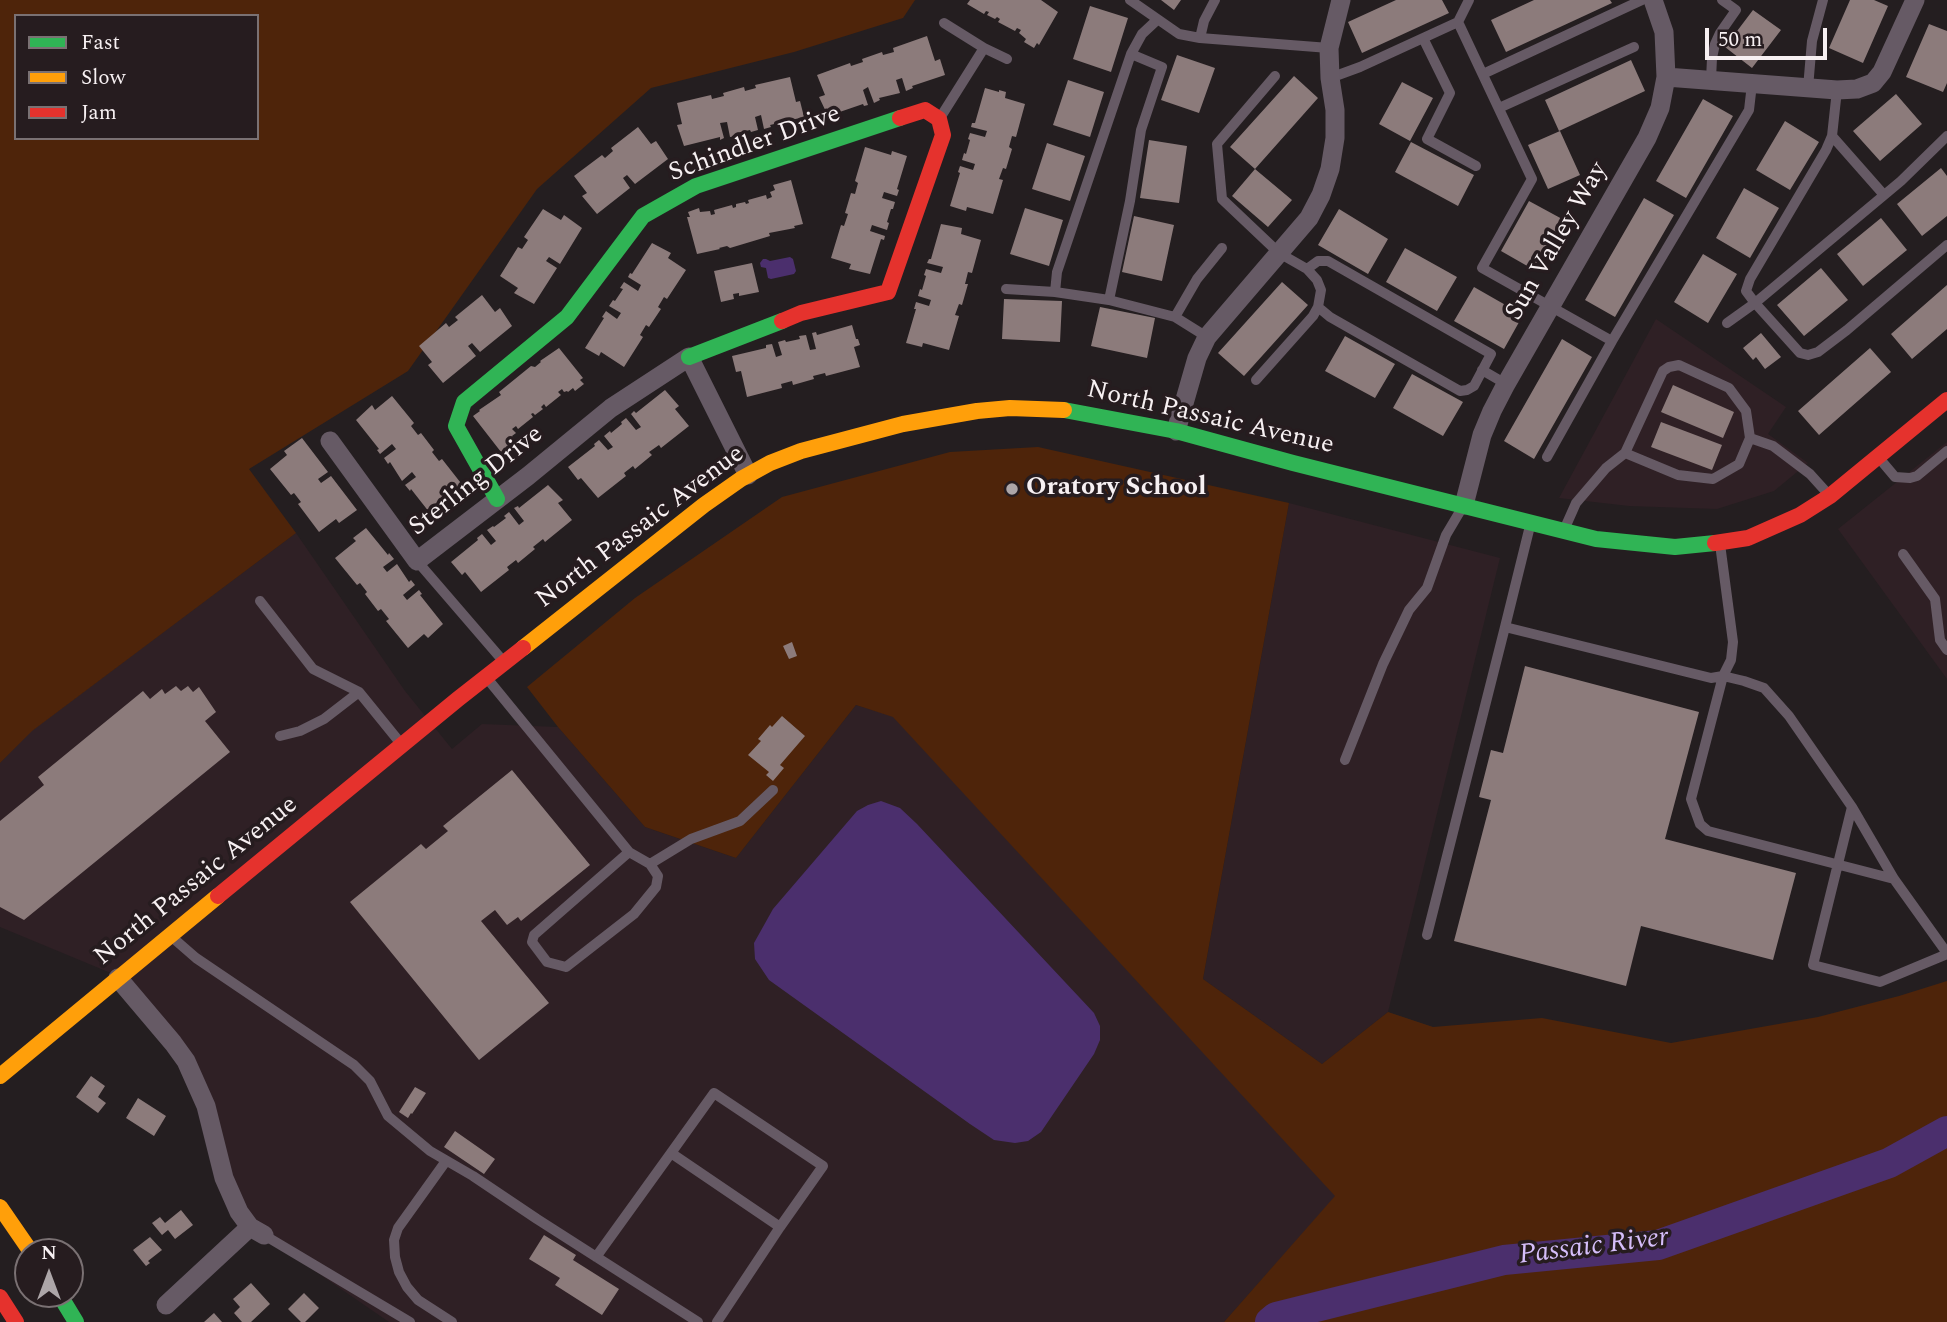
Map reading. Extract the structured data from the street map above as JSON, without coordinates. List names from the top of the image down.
{
  "streets": {
    "main road": ["Schindler Drive", "North Passaic Avenue", "Sterling Drive"],
    "street": ["Sun Valley Way"]
  },
  "crossings": [
    ["Schindler Drive", "Sterling Drive"],
    ["Sun Valley Way", "North Passaic Avenue"]
  ],
  "water": ["Passaic River"],
  "places": ["Oratory School"],
  "legend": ["Fast", "Slow", "Jam"],
  "scale_bar": "50 m",
  "north": "top"
}
